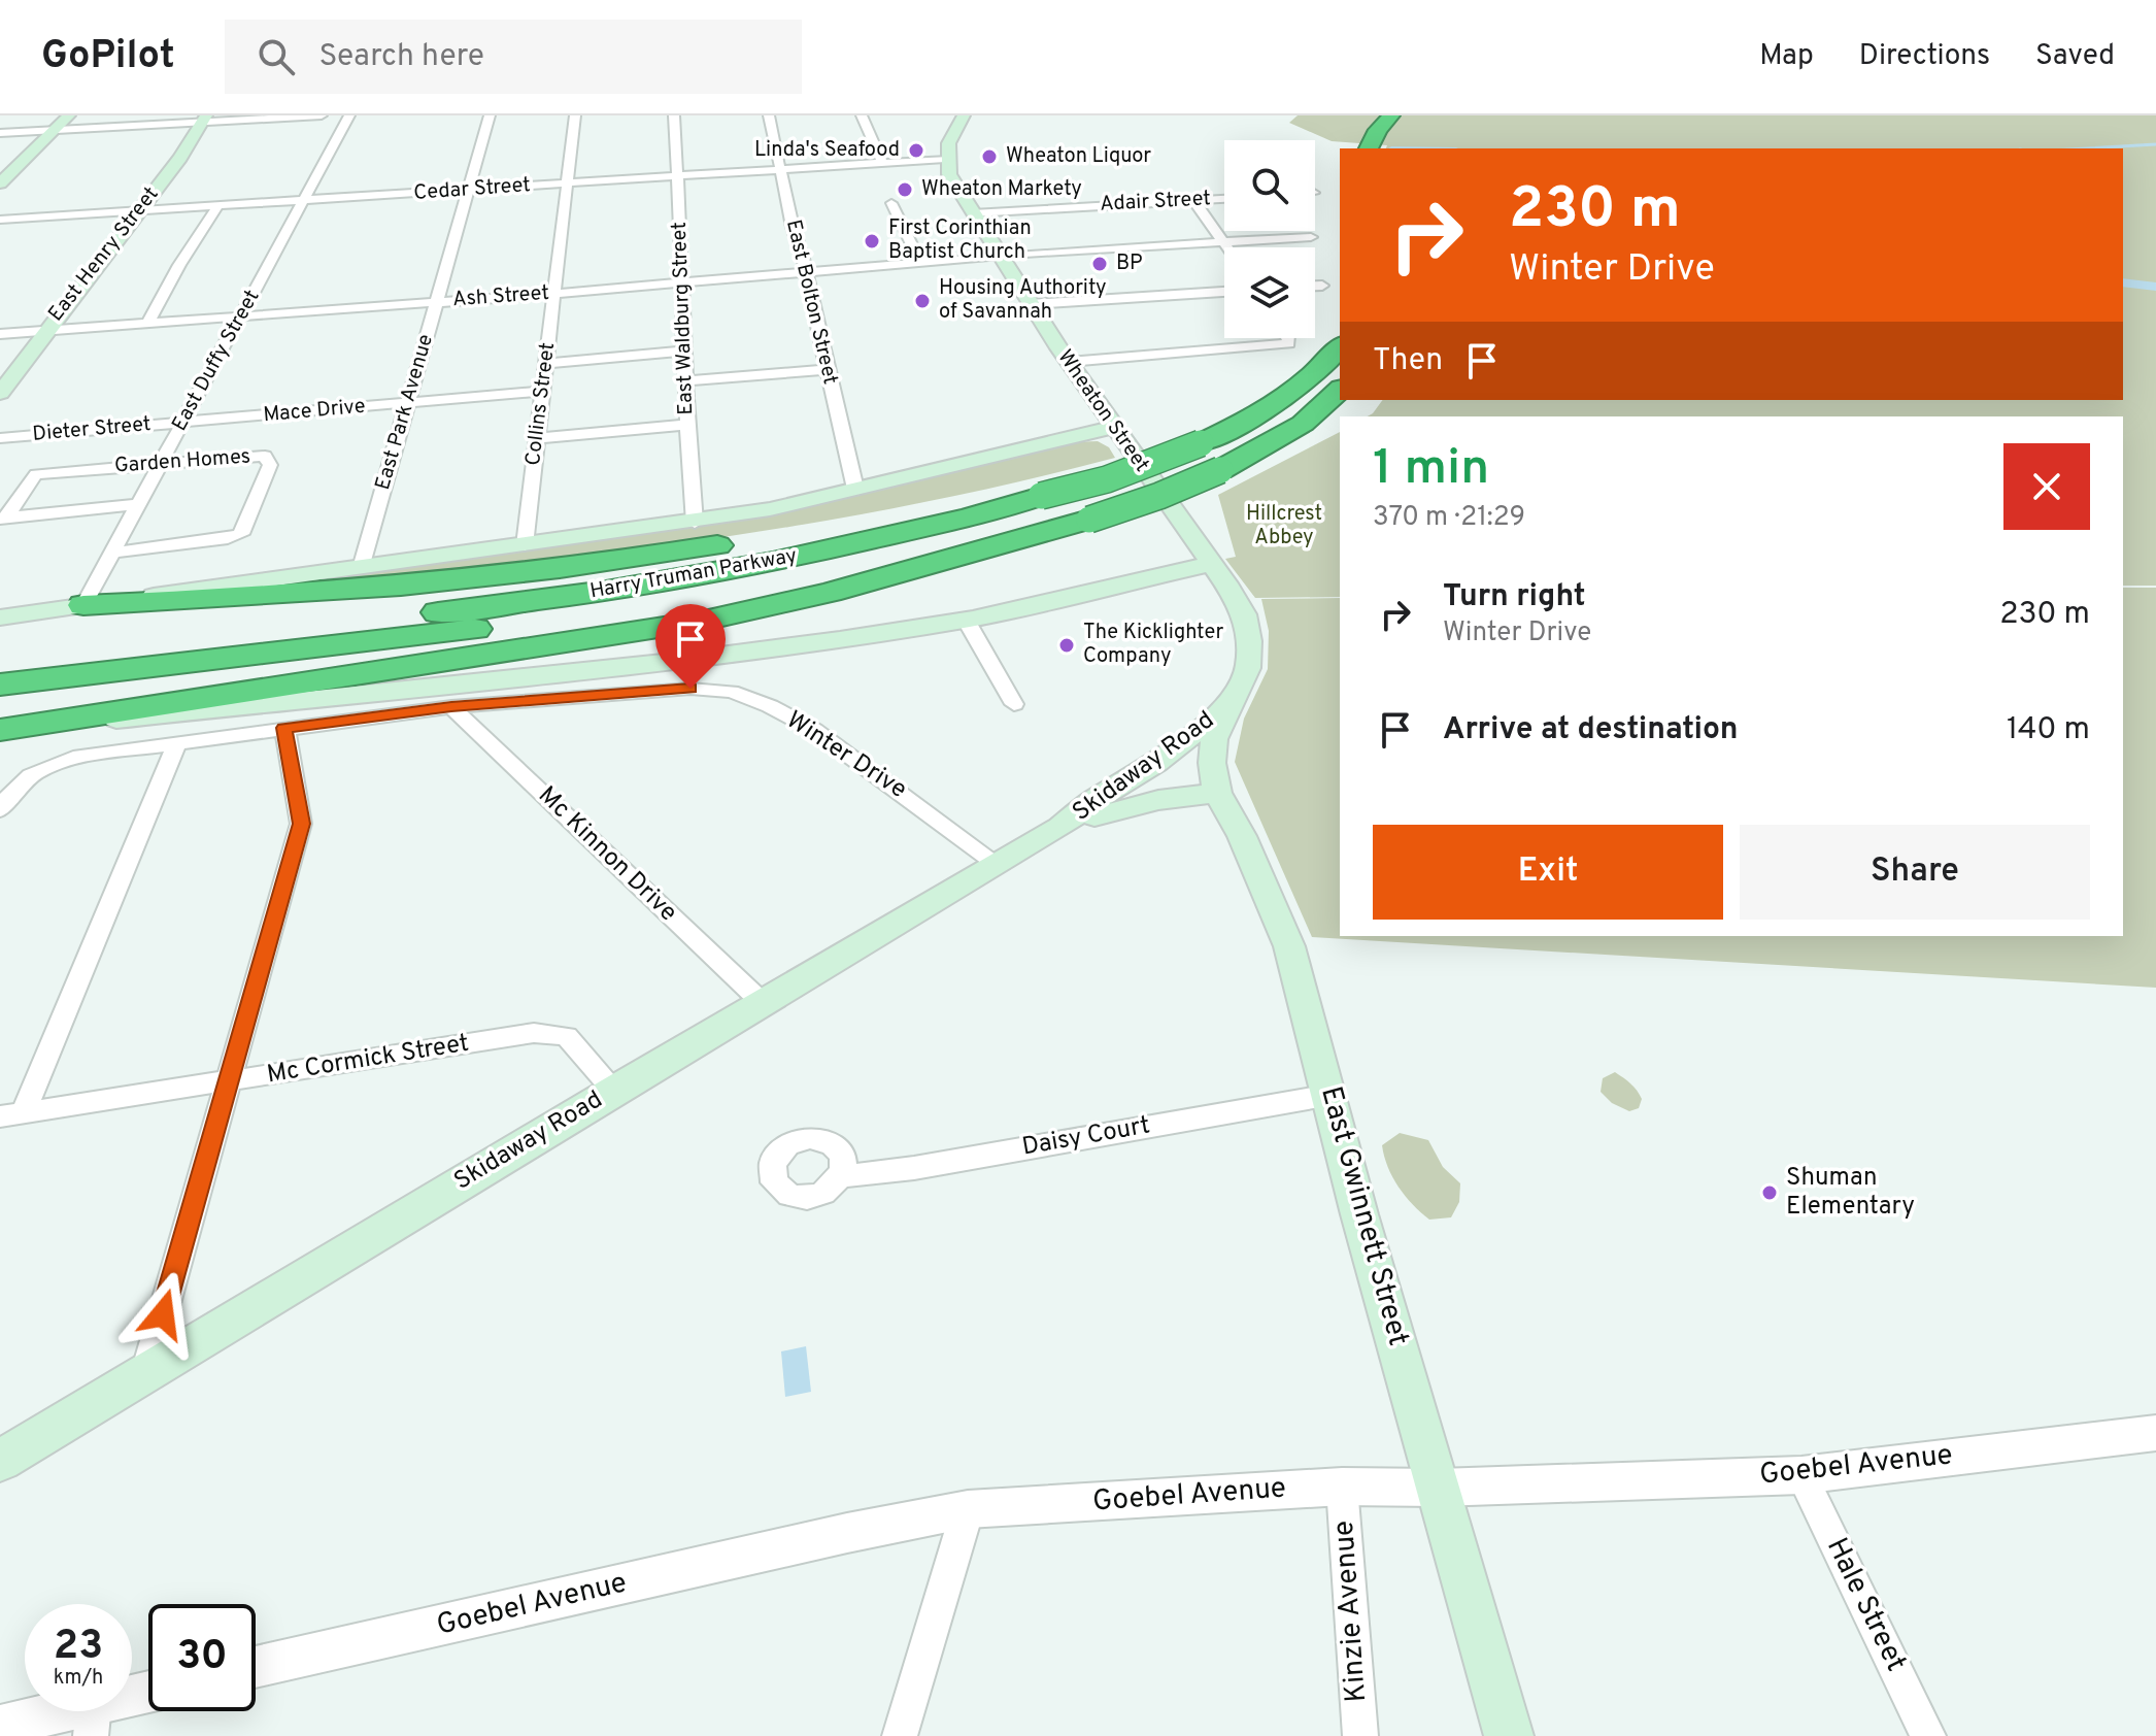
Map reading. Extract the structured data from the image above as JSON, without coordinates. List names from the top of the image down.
{
  "streets": {
    "highway": ["Harry Truman Parkway"],
    "main road": [
      "East Henry Street",
      "Wheaton Street",
      "Skidaway Road",
      "East Gwinnett Street"
    ],
    "street": [
      "Cedar Street",
      "Adair Street",
      "Ash Street",
      "East Bolton Street",
      "East Waldburg Street",
      "East Duffy Street",
      "Collins Street",
      "Mace Drive",
      "East Park Avenue",
      "Dieter Street",
      "Garden Homes",
      "Winter Drive",
      "Mc Kinnon Drive",
      "Mc Cormick Street",
      "Daisy Court",
      "Goebel Avenue",
      "Hale Street",
      "Kinzie Avenue"
    ]
  },
  "crossings": [
    ["Cedar Street", "East Henry Street"],
    ["Cedar Street", "East Bolton Street"],
    ["Cedar Street", "East Waldburg Street"],
    ["Cedar Street", "East Duffy Street"],
    ["Cedar Street", "Collins Street"],
    ["Cedar Street", "Wheaton Street"],
    ["Cedar Street", "East Park Avenue"],
    ["Adair Street", "Wheaton Street"],
    ["East Henry Street", "Ash Street"],
    ["Ash Street", "East Bolton Street"],
    ["Ash Street", "East Waldburg Street"],
    ["Ash Street", "East Duffy Street"],
    ["Ash Street", "Collins Street"],
    ["Ash Street", "Wheaton Street"],
    ["Ash Street", "East Park Avenue"],
    ["East Duffy Street", "Mace Drive"],
    ["East Duffy Street", "Dieter Street"],
    ["East Duffy Street", "Garden Homes"],
    ["Collins Street", "Mace Drive"],
    ["Mace Drive", "East Park Avenue"],
    ["Mace Drive", "Dieter Street"],
    ["Wheaton Street", "Skidaway Road"],
    ["Wheaton Street", "East Gwinnett Street"],
    ["Winter Drive", "Skidaway Road"],
    ["Winter Drive", "Mc Kinnon Drive"],
    ["Skidaway Road", "Mc Kinnon Drive"],
    ["Skidaway Road", "Mc Cormick Street"],
    ["Skidaway Road", "East Gwinnett Street"],
    ["Daisy Court", "East Gwinnett Street"],
    ["East Gwinnett Street", "Goebel Avenue"],
    ["Goebel Avenue", "Hale Street"],
    ["Goebel Avenue", "Kinzie Avenue"]
  ],
  "parks": ["Hillcrest Abbey"],
  "places": [
    "Linda's Seafood",
    "Wheaton Liquor",
    "Wheaton Markety",
    "First Corinthian Baptist Church",
    "BP",
    "Housing Authority of Savannah",
    "The Kicklighter Company",
    "Shuman Elementary"
  ],
  "page": {
    "header": "GoPilot",
    "search": "Search here",
    "nav": ["Map", "Directions", "Saved"],
    "turn": ["230 m", "Winter Drive"],
    "then": "Then",
    "heading": ["1 min", "370 m · 21:29"],
    "list": [
      {
        "name": "Turn right",
        "note": "Winter Drive",
        "value": "230 m"
      },
      {
        "name": "Arrive at destination",
        "value": "140 m"
      }
    ],
    "buttons": ["Exit", "Share"],
    "speed": "23 km/h",
    "limit": "30"
  }
}
